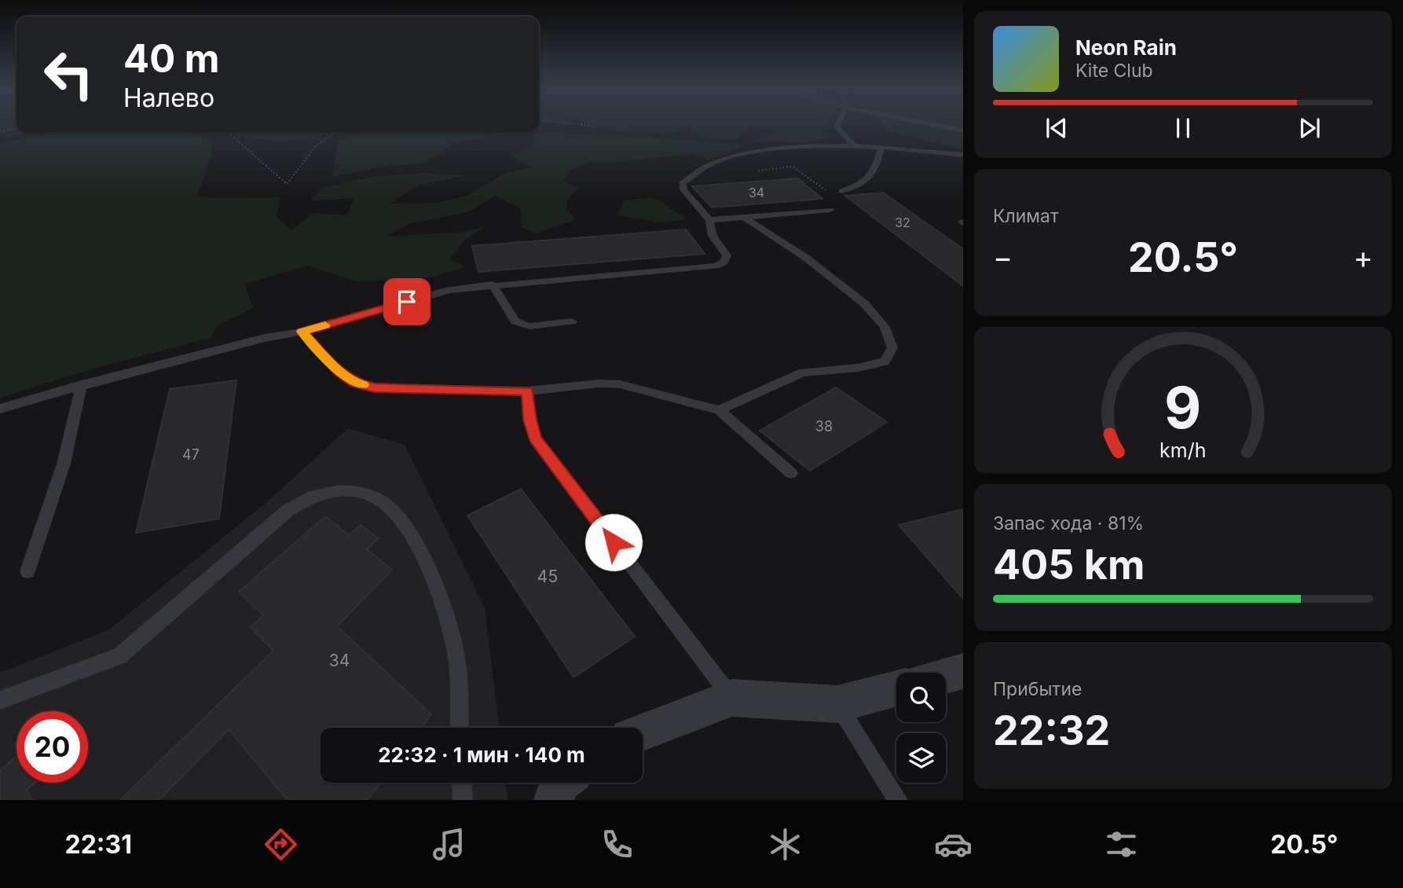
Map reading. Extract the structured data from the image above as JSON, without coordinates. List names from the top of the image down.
{
  "house_numbers": [
    "34",
    "32",
    "38",
    "47",
    "45",
    "34"
  ],
  "page": {
    "turn": ["40 m", "Налево"],
    "song": ["Neon Rain", "Kite Club"],
    "tile": [
      "Климат",
      ["Запас хода · 81%", "405 km"],
      ["Прибытие", "22:32"]
    ],
    "heat": ["−", "20.5°", "+"],
    "limit": "20",
    "trip": "22:32 · 1 мин · 140 m",
    "tabs": ["22:31", "20.5°"],
    "gauge": ["9", "km/h"]
  }
}
